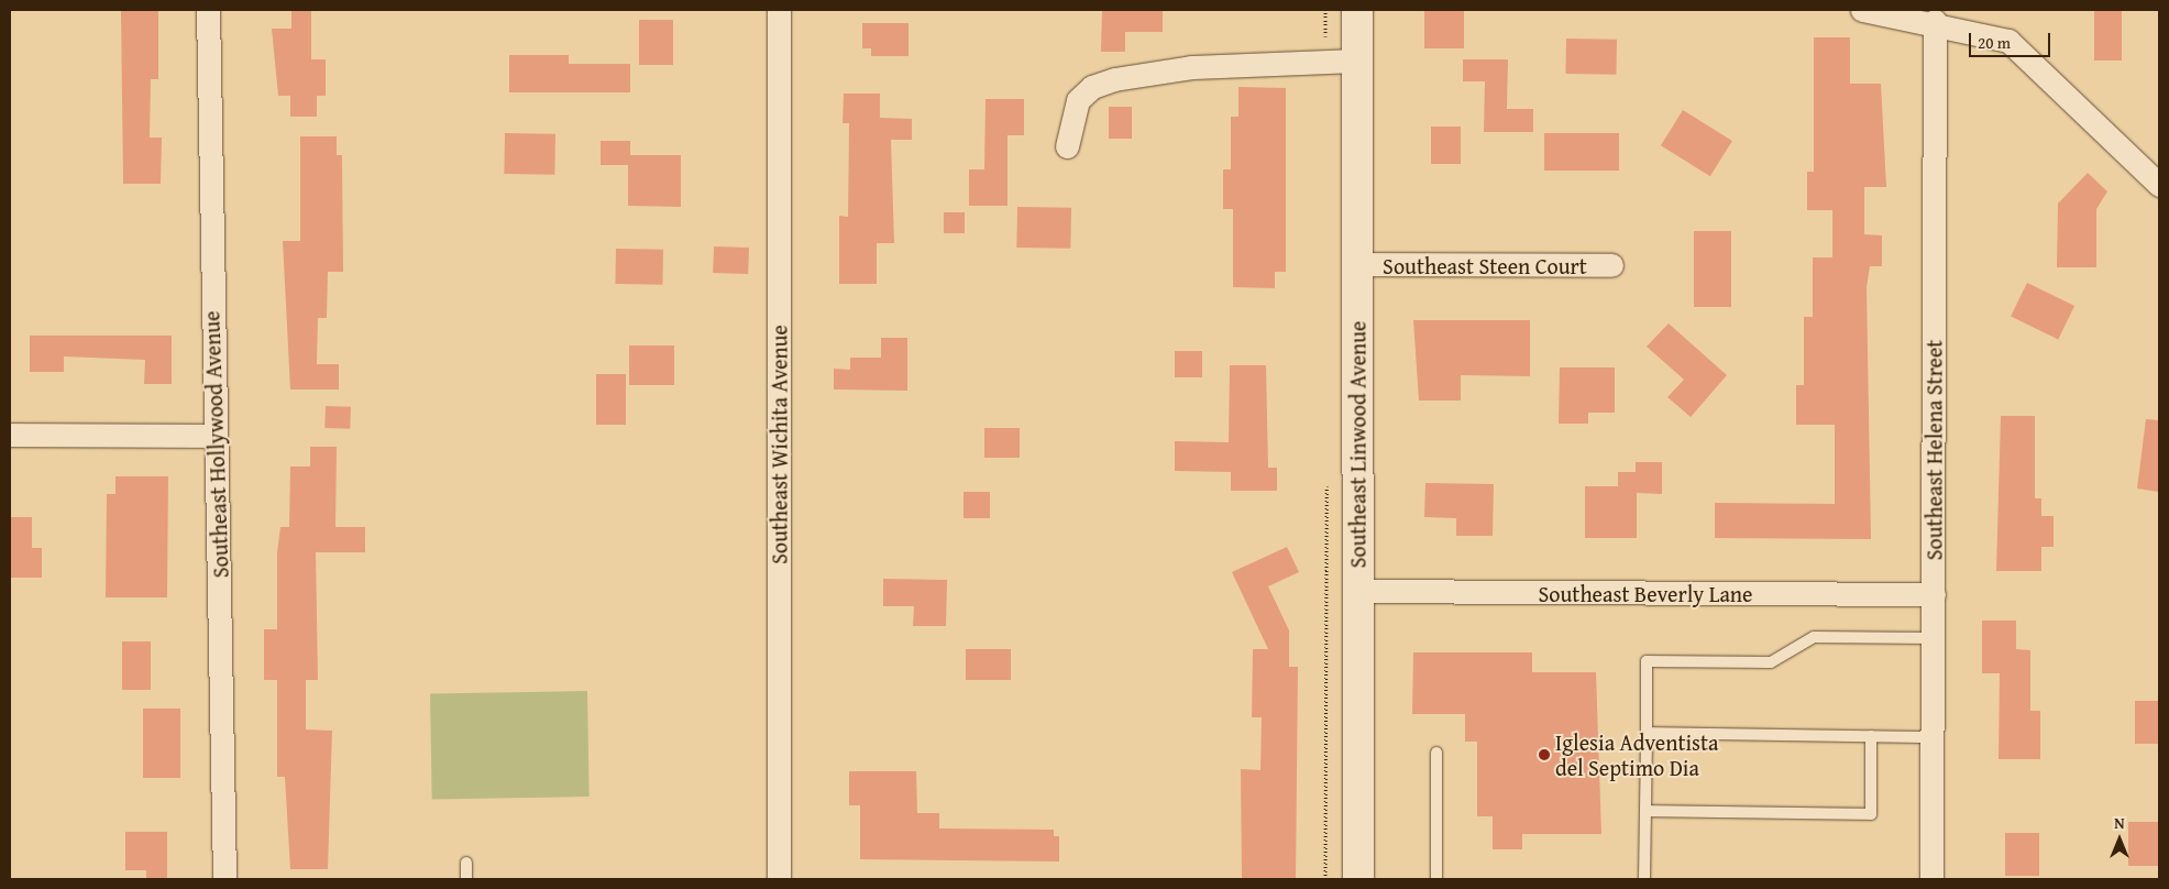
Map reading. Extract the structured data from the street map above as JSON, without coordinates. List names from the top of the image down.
{
  "streets": {
    "main road": ["Southeast Linwood Avenue"],
    "street": [
      "Southeast Steen Court",
      "Southeast Hollywood Avenue",
      "Southeast Wichita Avenue",
      "Southeast Helena Street",
      "Southeast Beverly Lane"
    ]
  },
  "crossings": [
    ["Southeast Steen Court", "Southeast Linwood Avenue"],
    ["Southeast Linwood Avenue", "Southeast Beverly Lane"],
    ["Southeast Helena Street", "Southeast Beverly Lane"]
  ],
  "places": ["Iglesia Adventista del Septimo Dia"],
  "scale_bar": "20 m",
  "north": "top"
}
